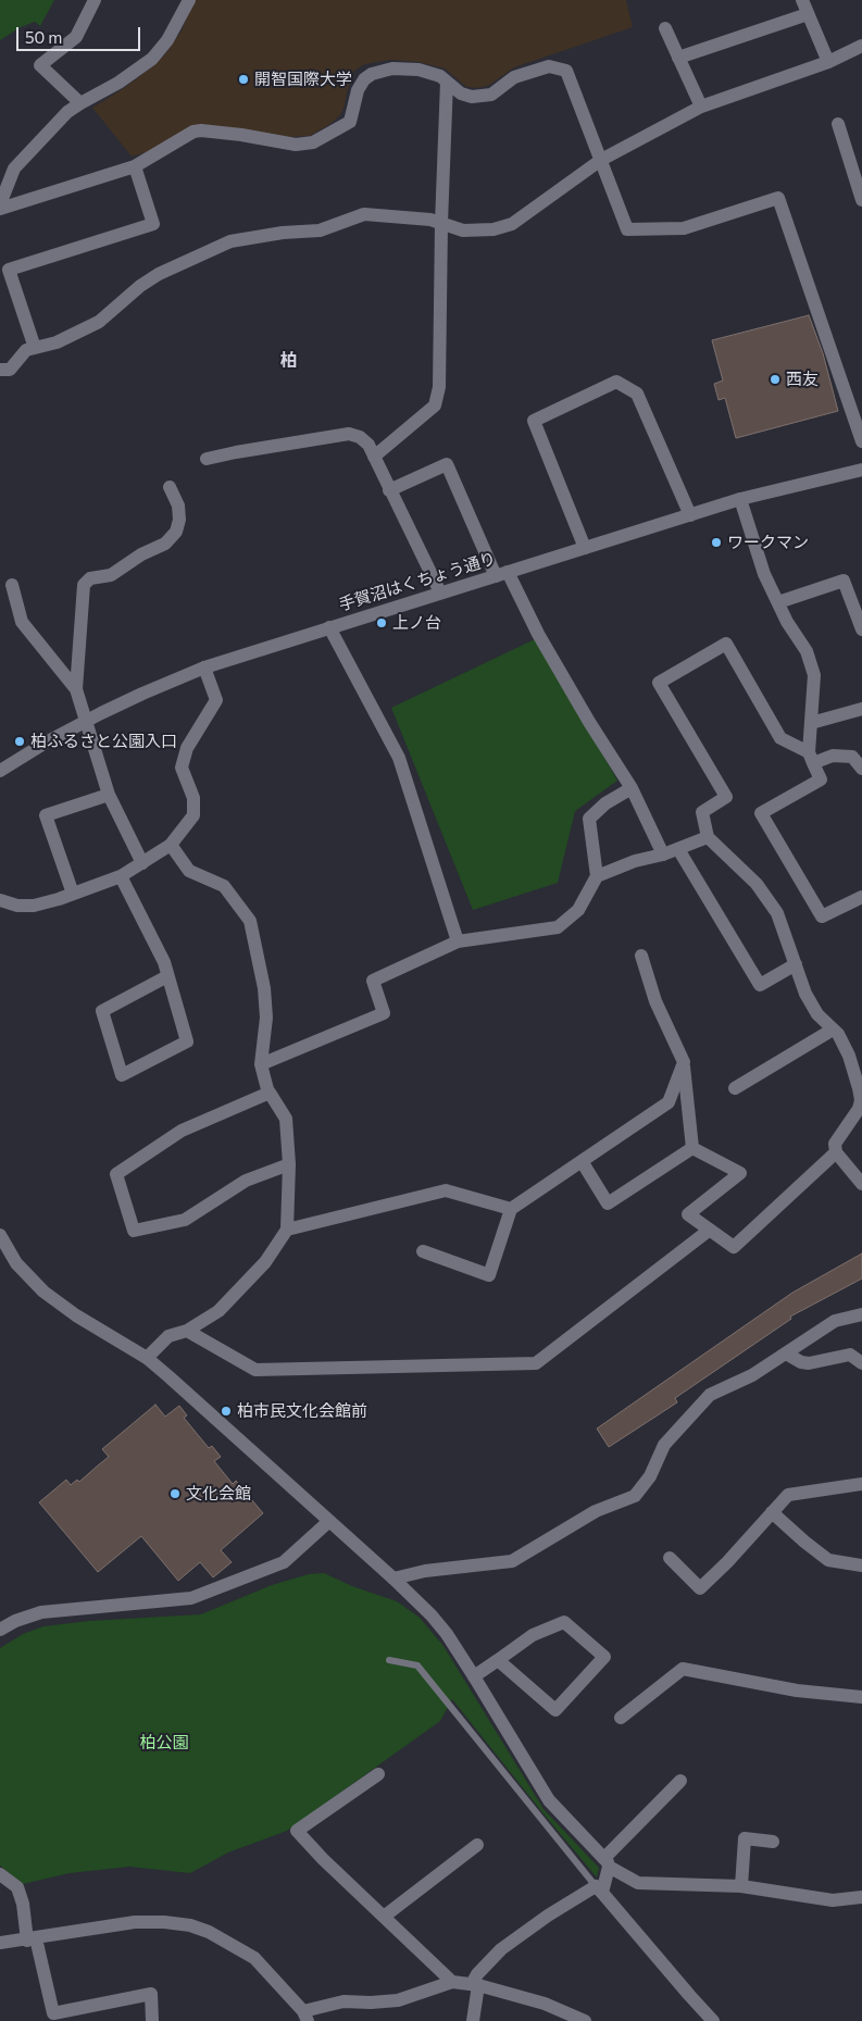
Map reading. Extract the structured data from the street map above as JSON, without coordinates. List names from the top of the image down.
{
  "streets": {
    "street": ["手賀沼はくちょう通り"]
  },
  "districts": ["柏"],
  "parks": ["柏公園"],
  "places": [
    "開智国際大学",
    "西友",
    "ワークマン",
    "上ノ台",
    "柏ふるさと公園入口",
    "柏市民文化会館前",
    "文化会館"
  ],
  "scale_bar": "50 m"
}
